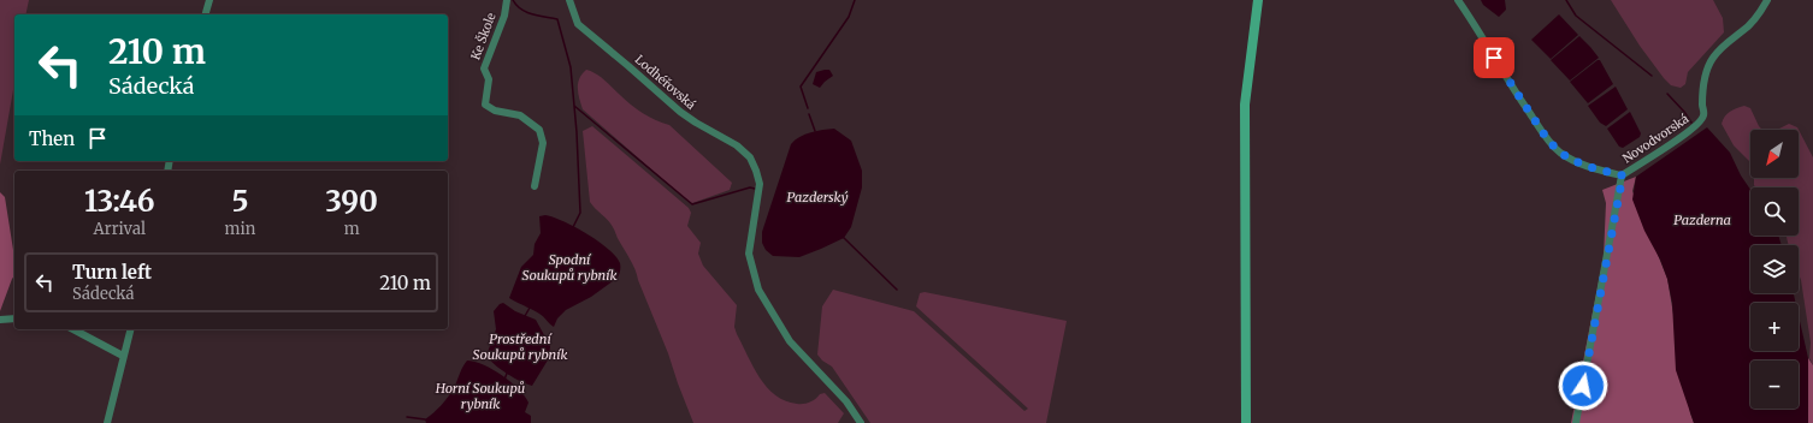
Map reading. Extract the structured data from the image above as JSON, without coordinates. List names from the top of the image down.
{
  "streets": {
    "street": ["Ke Škole", "Lodhéřovská", "Novodvorská"]
  },
  "water": [
    "Pazderský",
    "Pazderna",
    "Spodní Soukupů rybník",
    "Prostřední Soukupů rybník",
    "Horní Soukupů rybník"
  ],
  "north": "bottom left",
  "page": {
    "turn": ["210 m", "Sádecká"],
    "then": "Then",
    "map_buttons": ["+", "−"],
    "eta": [
      "13:46",
      "Arrival",
      "5",
      "min",
      "390",
      "m"
    ],
    "list": [
      {
        "name": "Turn left",
        "note": "Sádecká",
        "value": "210 m"
      }
    ]
  }
}
